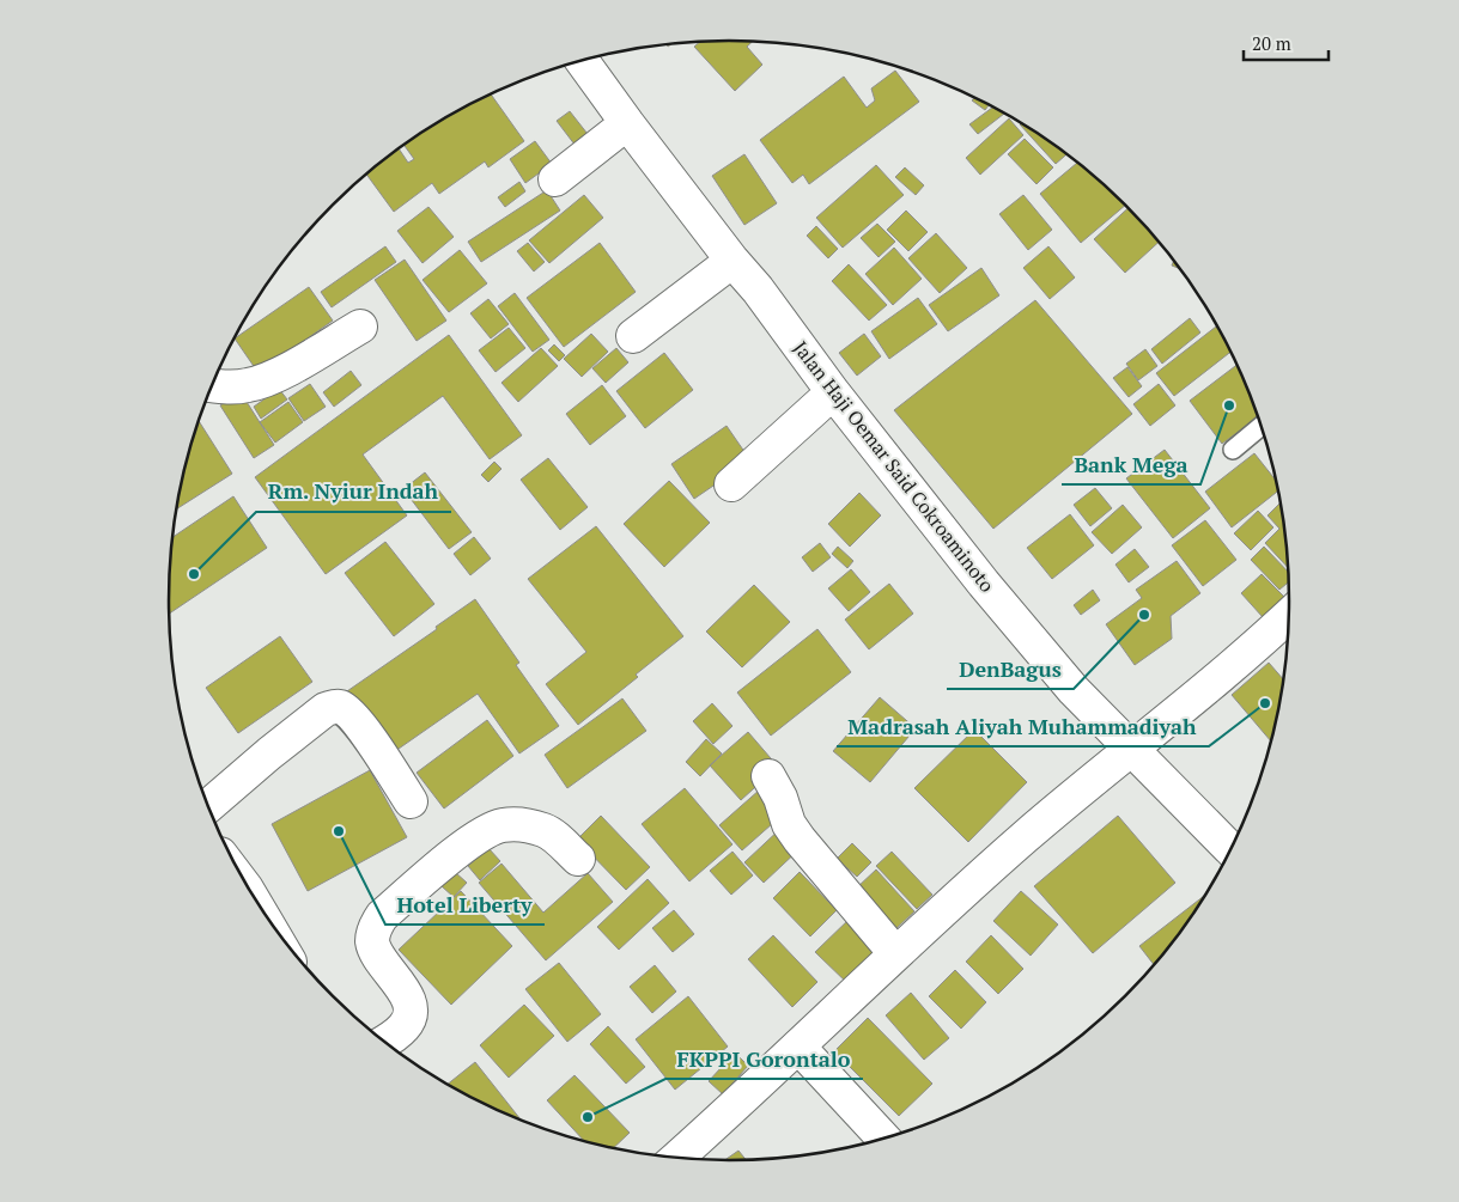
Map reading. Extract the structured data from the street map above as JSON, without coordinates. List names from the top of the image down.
{
  "streets": {
    "street": ["Jalan Haji Oemar Said Cokroaminoto"]
  },
  "places": [
    "Bank Mega",
    "Rm. Nyiur Indah",
    "DenBagus",
    "Madrasah Aliyah Muhammadiyah",
    "Hotel Liberty",
    "FKPPI Gorontalo"
  ],
  "scale_bar": "20 m"
}
